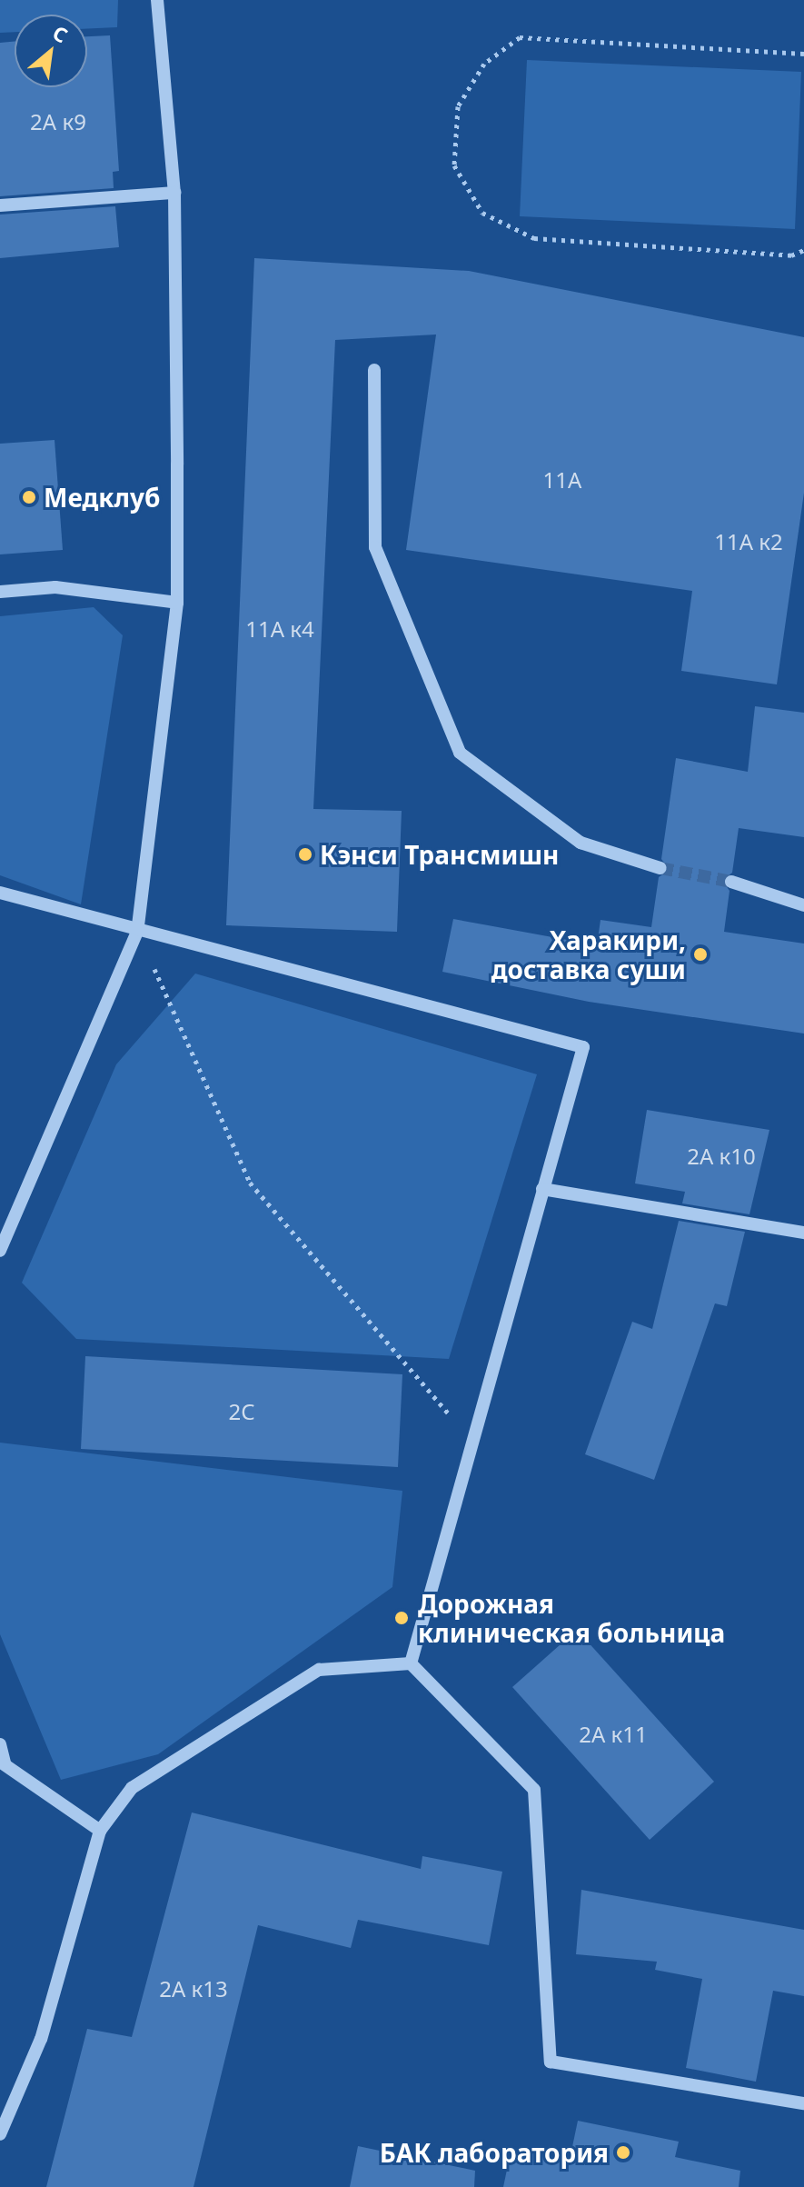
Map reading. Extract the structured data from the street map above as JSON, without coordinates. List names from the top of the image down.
{
  "places": [
    "Медклуб",
    "Кэнси Трансмишн",
    "Харакири, доставка суши",
    "Дорожная клиническая больница",
    "БАК лаборатория"
  ],
  "house_numbers": [
    "2А к9",
    "11А",
    "11А к2",
    "11А к4",
    "2А к10",
    "2С",
    "2А к11",
    "2А к13"
  ],
  "north": "top right"
}
